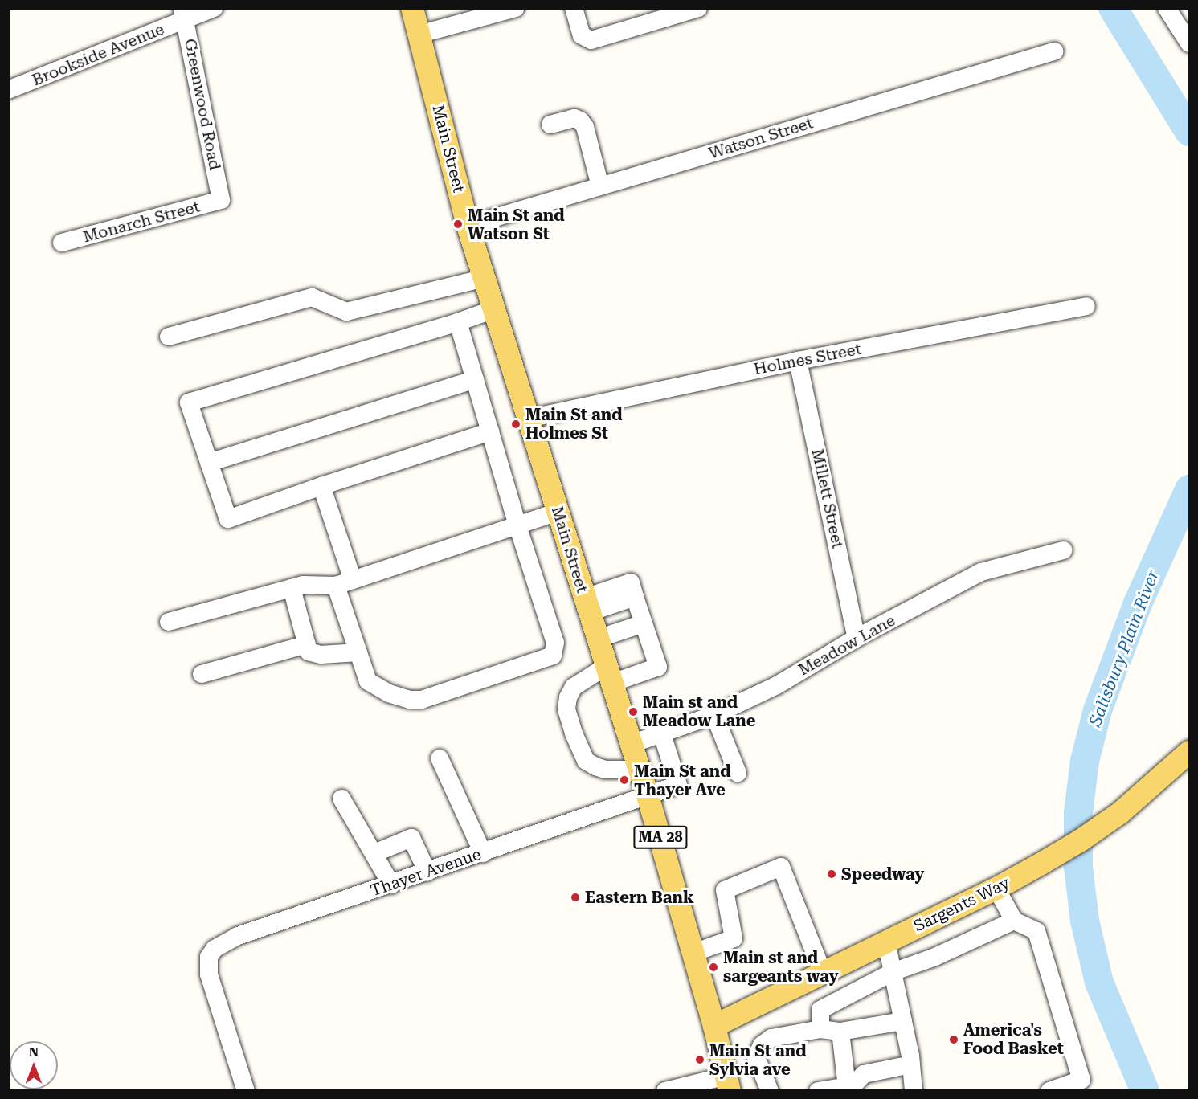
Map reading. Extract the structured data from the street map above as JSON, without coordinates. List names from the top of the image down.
{
  "streets": {
    "main road": ["Main Street", "MA 28", "Sargents Way"],
    "street": [
      "Brookside Avenue",
      "Greenwood Road",
      "Watson Street",
      "Monarch Street",
      "Holmes Street",
      "Millett Street",
      "Meadow Lane",
      "Thayer Avenue"
    ]
  },
  "crossings": [
    ["Brookside Avenue", "Greenwood Road"],
    ["Greenwood Road", "Monarch Street"],
    ["Watson Street", "Main Street"],
    ["Main Street", "Holmes Street"],
    ["Main Street", "Meadow Lane"],
    ["Main Street", "Thayer Avenue"],
    ["Main Street", "Sargents Way"],
    ["Holmes Street", "Millett Street"],
    ["Millett Street", "Meadow Lane"],
    ["Meadow Lane", "Thayer Avenue"]
  ],
  "water": ["Salisbury Plain River"],
  "places": [
    "Main St and Watson St",
    "Main St and Holmes St",
    "Main st and Meadow Lane",
    "Main St and Thayer Ave",
    "Speedway",
    "Eastern Bank",
    "Main st and sargeants way",
    "America's Food Basket",
    "Main St and Sylvia ave"
  ],
  "north": "top"
}
